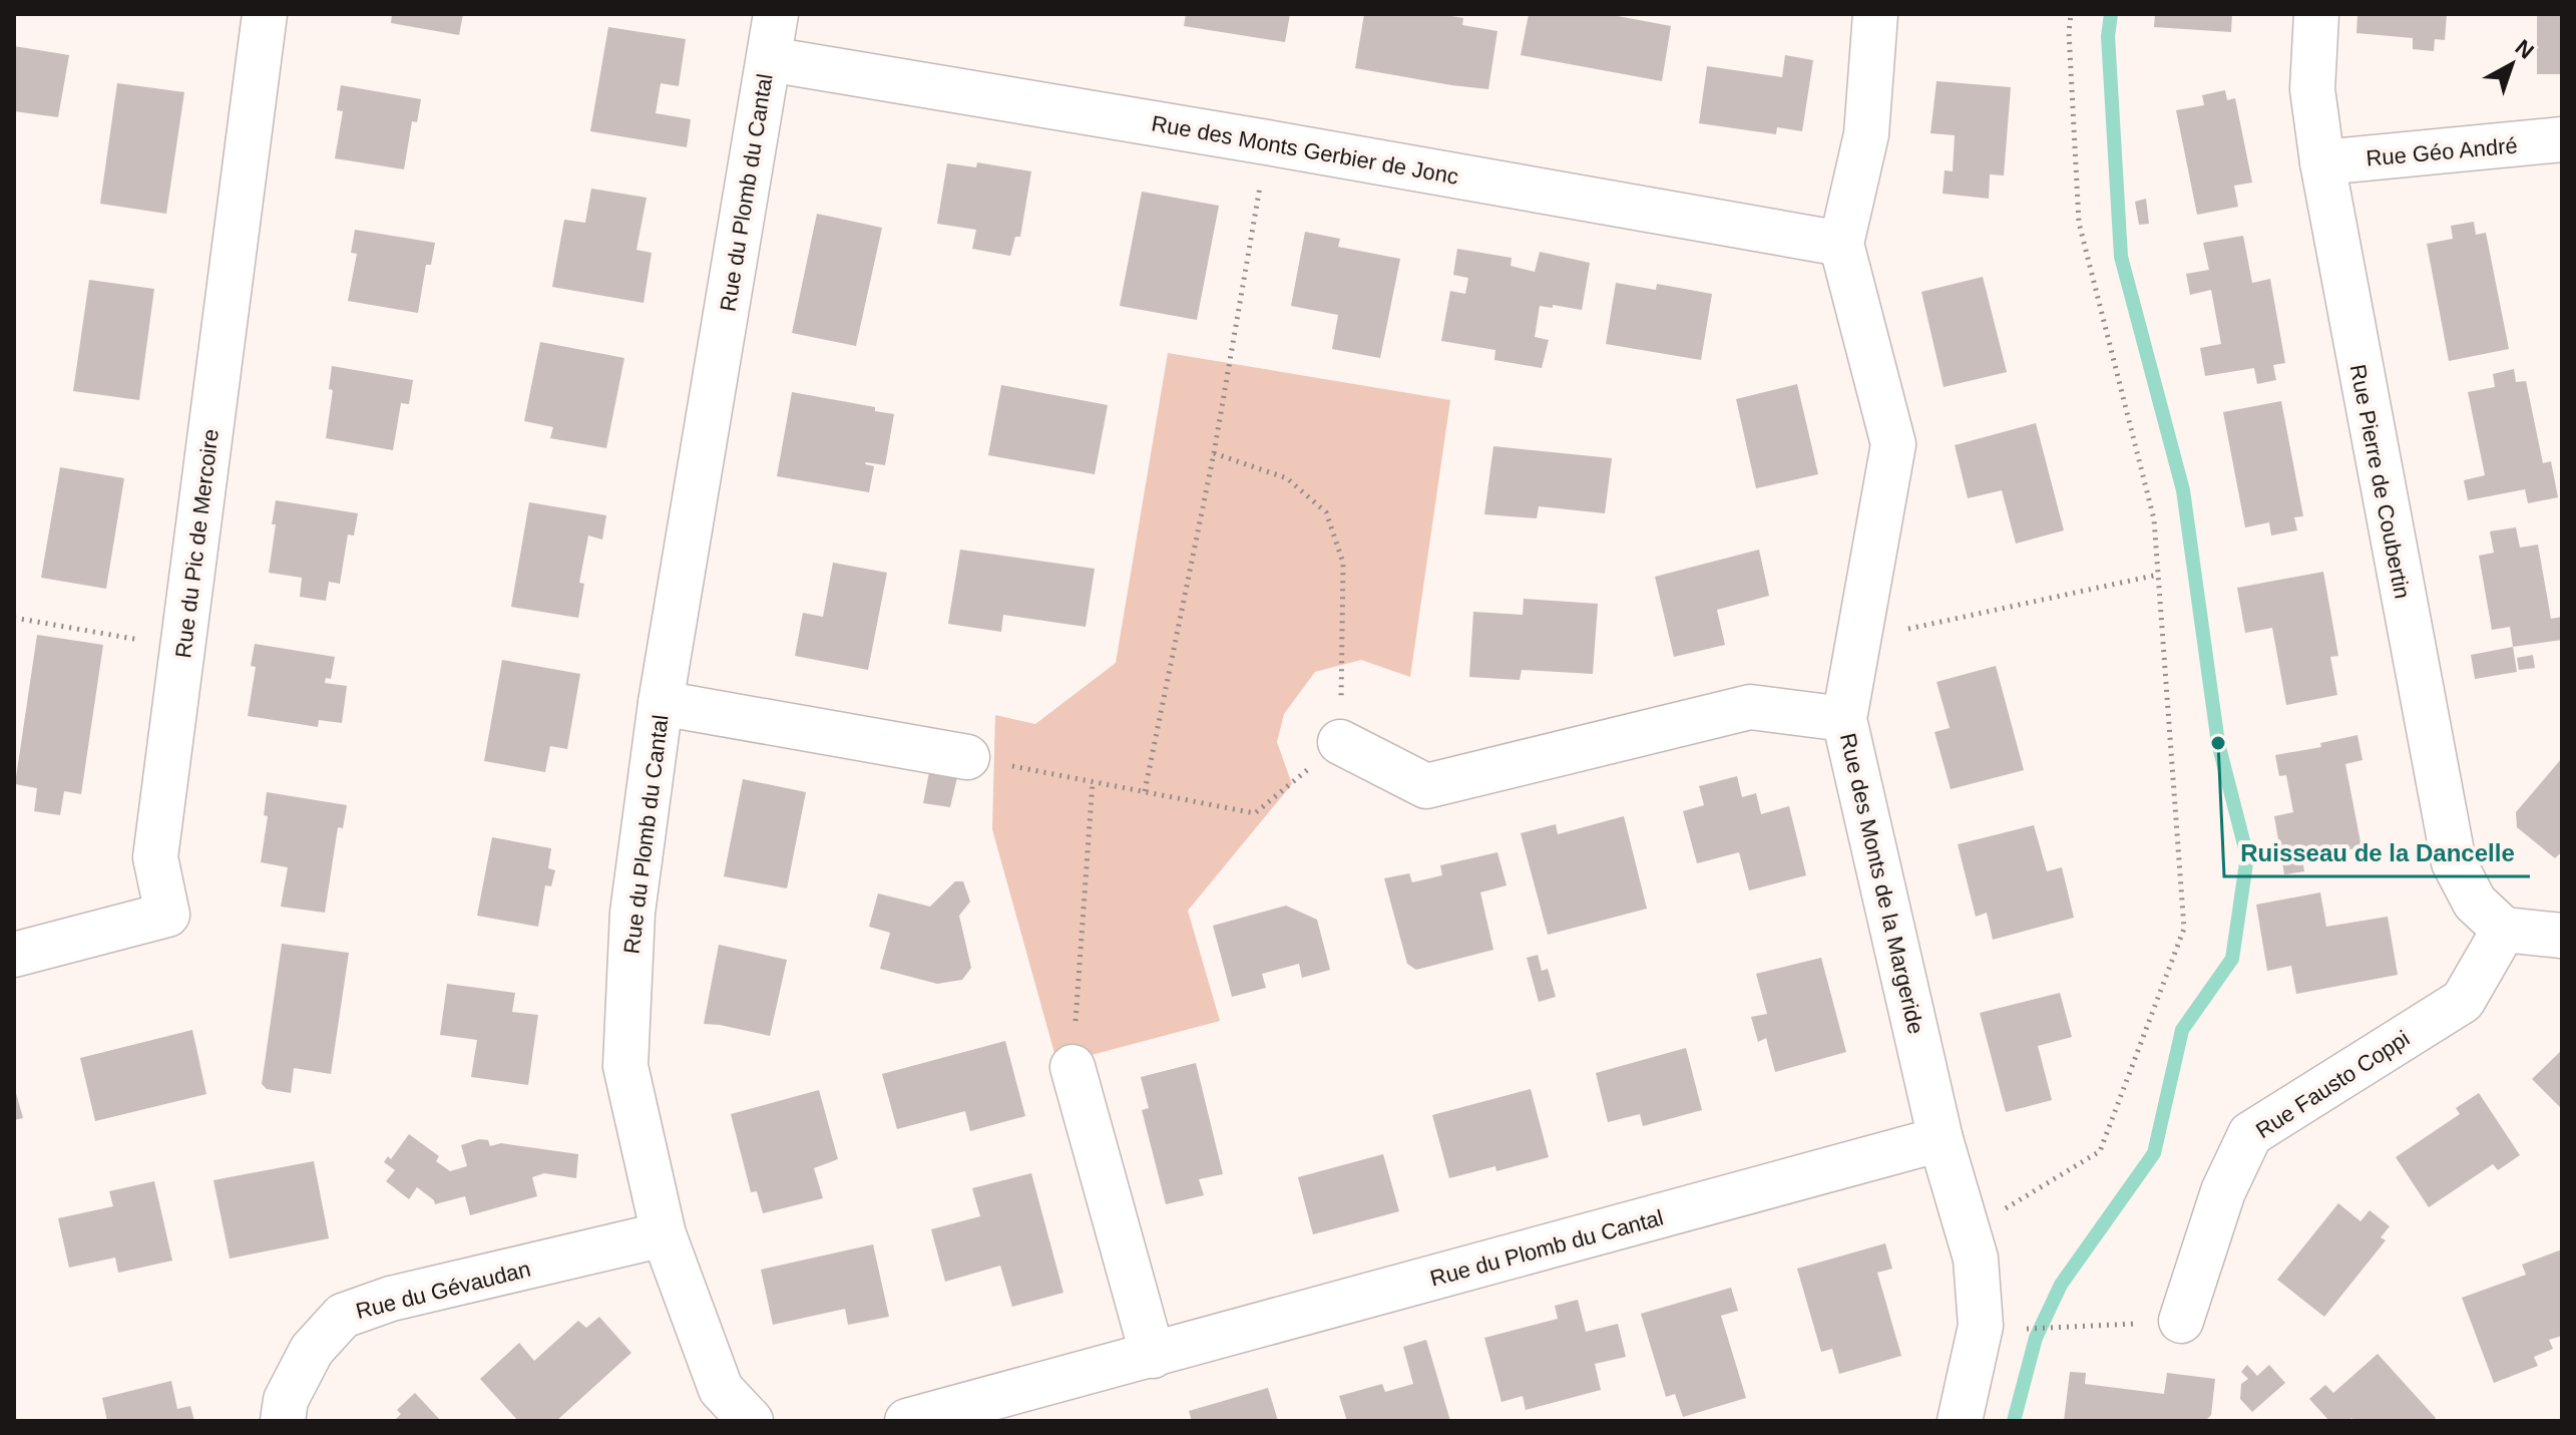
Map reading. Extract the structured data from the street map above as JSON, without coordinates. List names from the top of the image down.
{
  "streets": {
    "street": [
      "Rue des Monts Gerbier de Jonc",
      "Rue Géo André",
      "Rue du Plomb du Cantal",
      "Rue Pierre de Coubertin",
      "Rue du Pic de Mercoire",
      "Rue des Monts de la Margeride",
      "Rue Fausto Coppi",
      "Rue du Gévaudan"
    ]
  },
  "crossings": [
    ["Rue des Monts Gerbier de Jonc", "Rue du Plomb du Cantal"],
    ["Rue des Monts Gerbier de Jonc", "Rue des Monts de la Margeride"],
    ["Rue Géo André", "Rue Pierre de Coubertin"],
    ["Rue du Plomb du Cantal", "Rue des Monts de la Margeride"],
    ["Rue du Plomb du Cantal", "Rue du Gévaudan"],
    ["Rue Pierre de Coubertin", "Rue Fausto Coppi"]
  ],
  "places": ["Ruisseau de la Dancelle"],
  "north": "top right"
}
